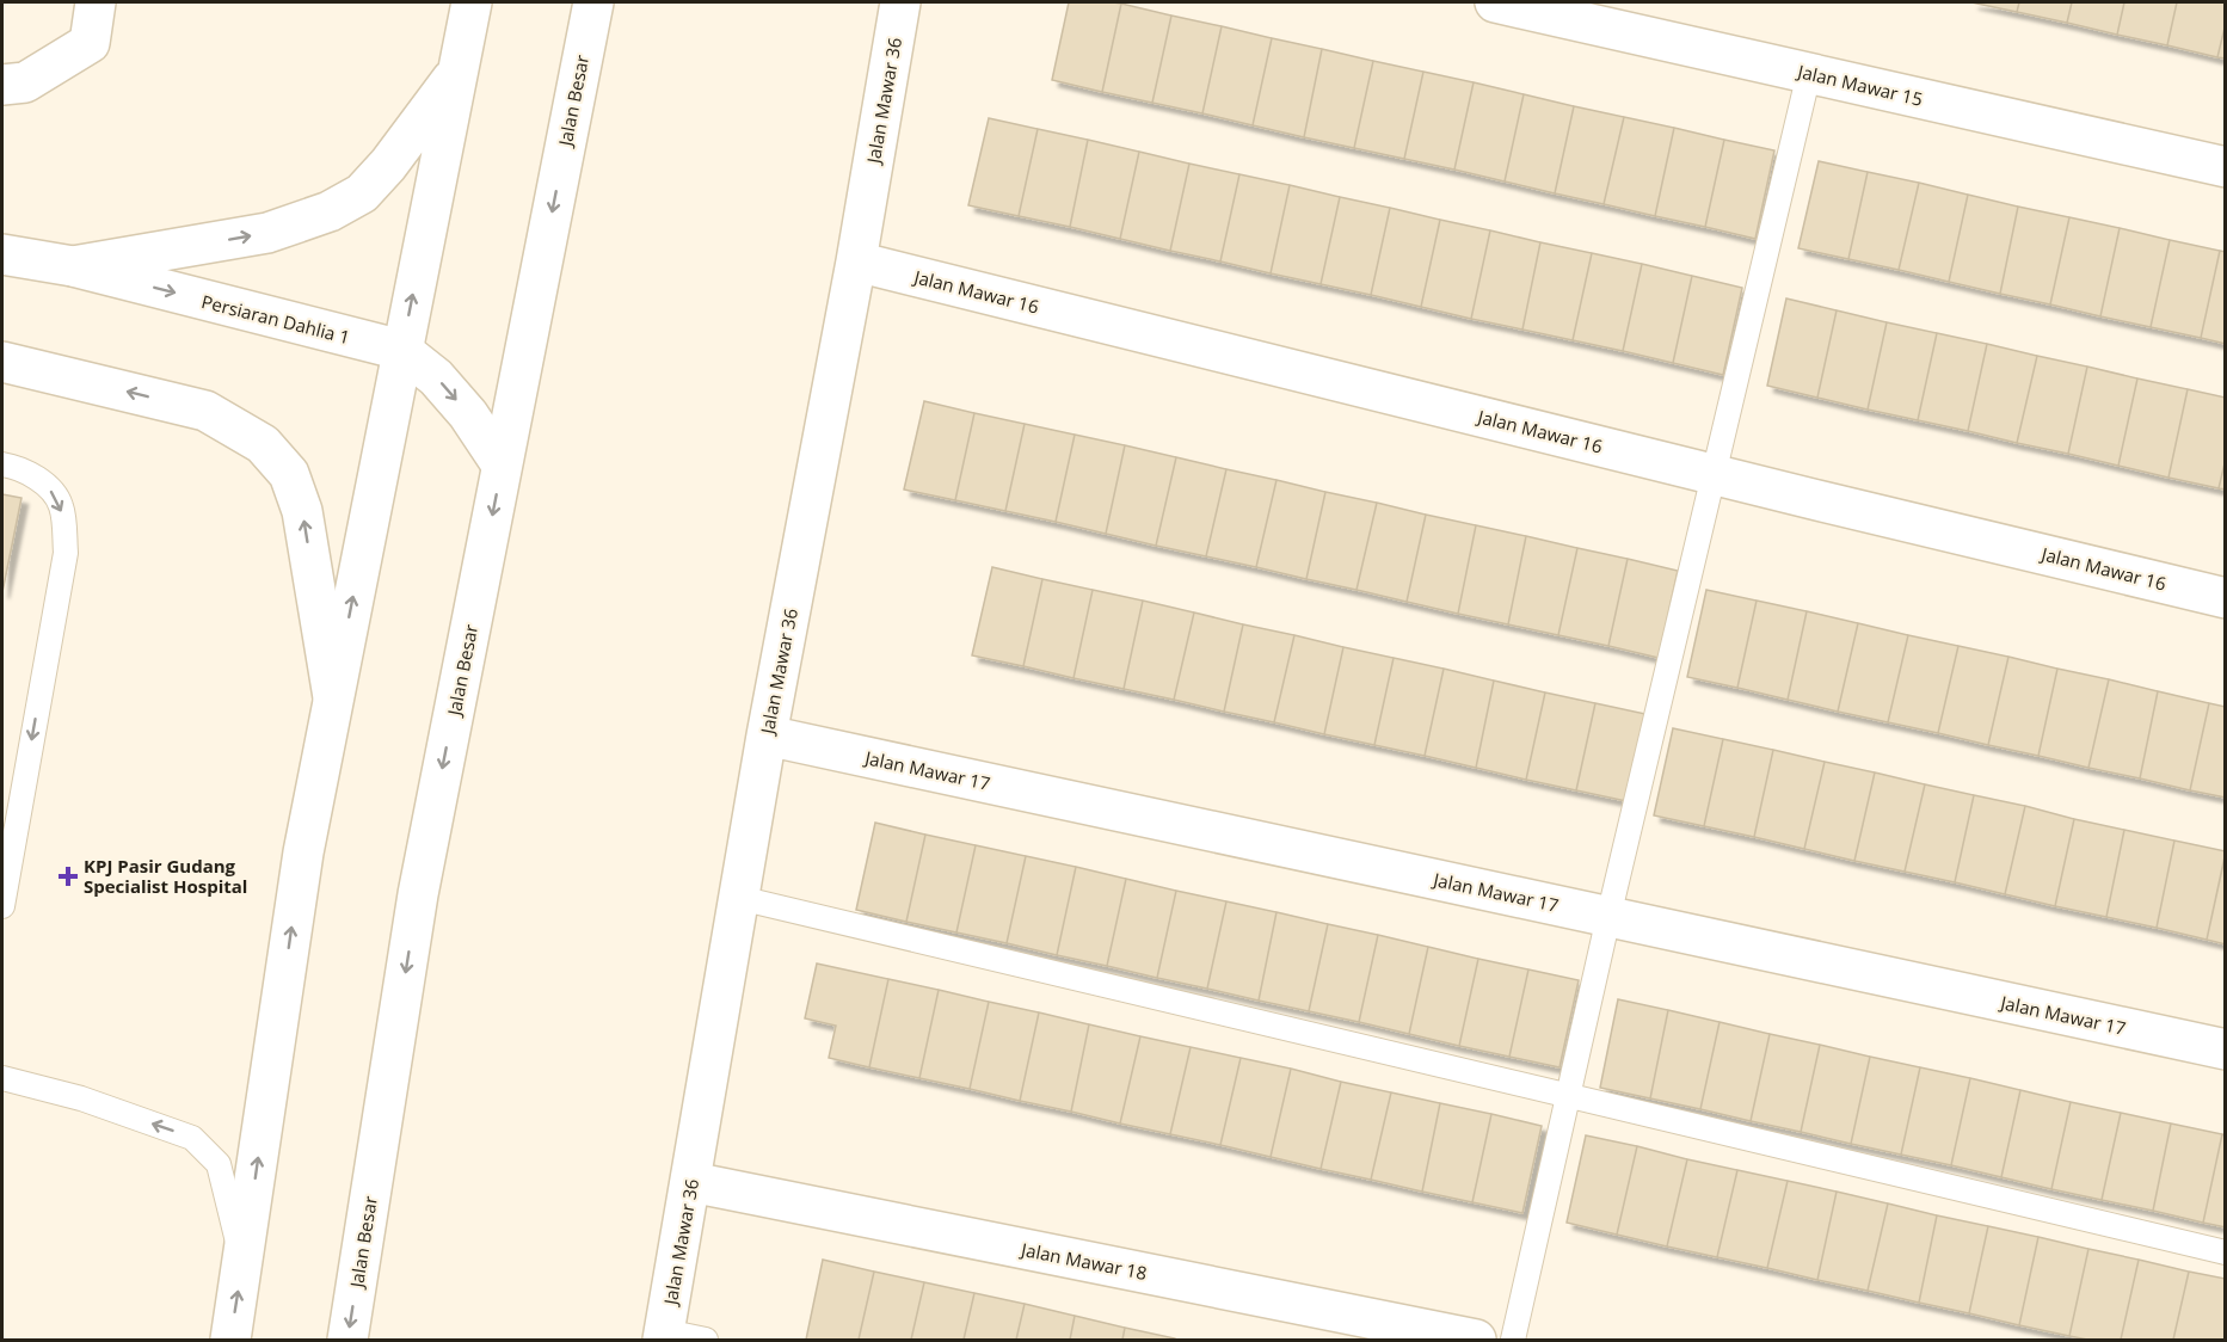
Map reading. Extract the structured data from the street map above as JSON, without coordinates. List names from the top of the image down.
{
  "streets": {
    "street": [
      "Jalan Mawar 15",
      "Jalan Besar",
      "Jalan Mawar 36",
      "Jalan Mawar 16",
      "Persiaran Dahlia 1",
      "Jalan Mawar 17",
      "Jalan Mawar 18"
    ]
  },
  "crossings": [
    ["Jalan Besar", "Persiaran Dahlia 1"],
    ["Jalan Mawar 36", "Jalan Mawar 16"],
    ["Jalan Mawar 36", "Jalan Mawar 17"],
    ["Jalan Mawar 36", "Jalan Mawar 18"]
  ],
  "one_way": ["Persiaran Dahlia 1"],
  "places": {
    "health": ["KPJ Pasir Gudang Specialist Hospital"]
  }
}
